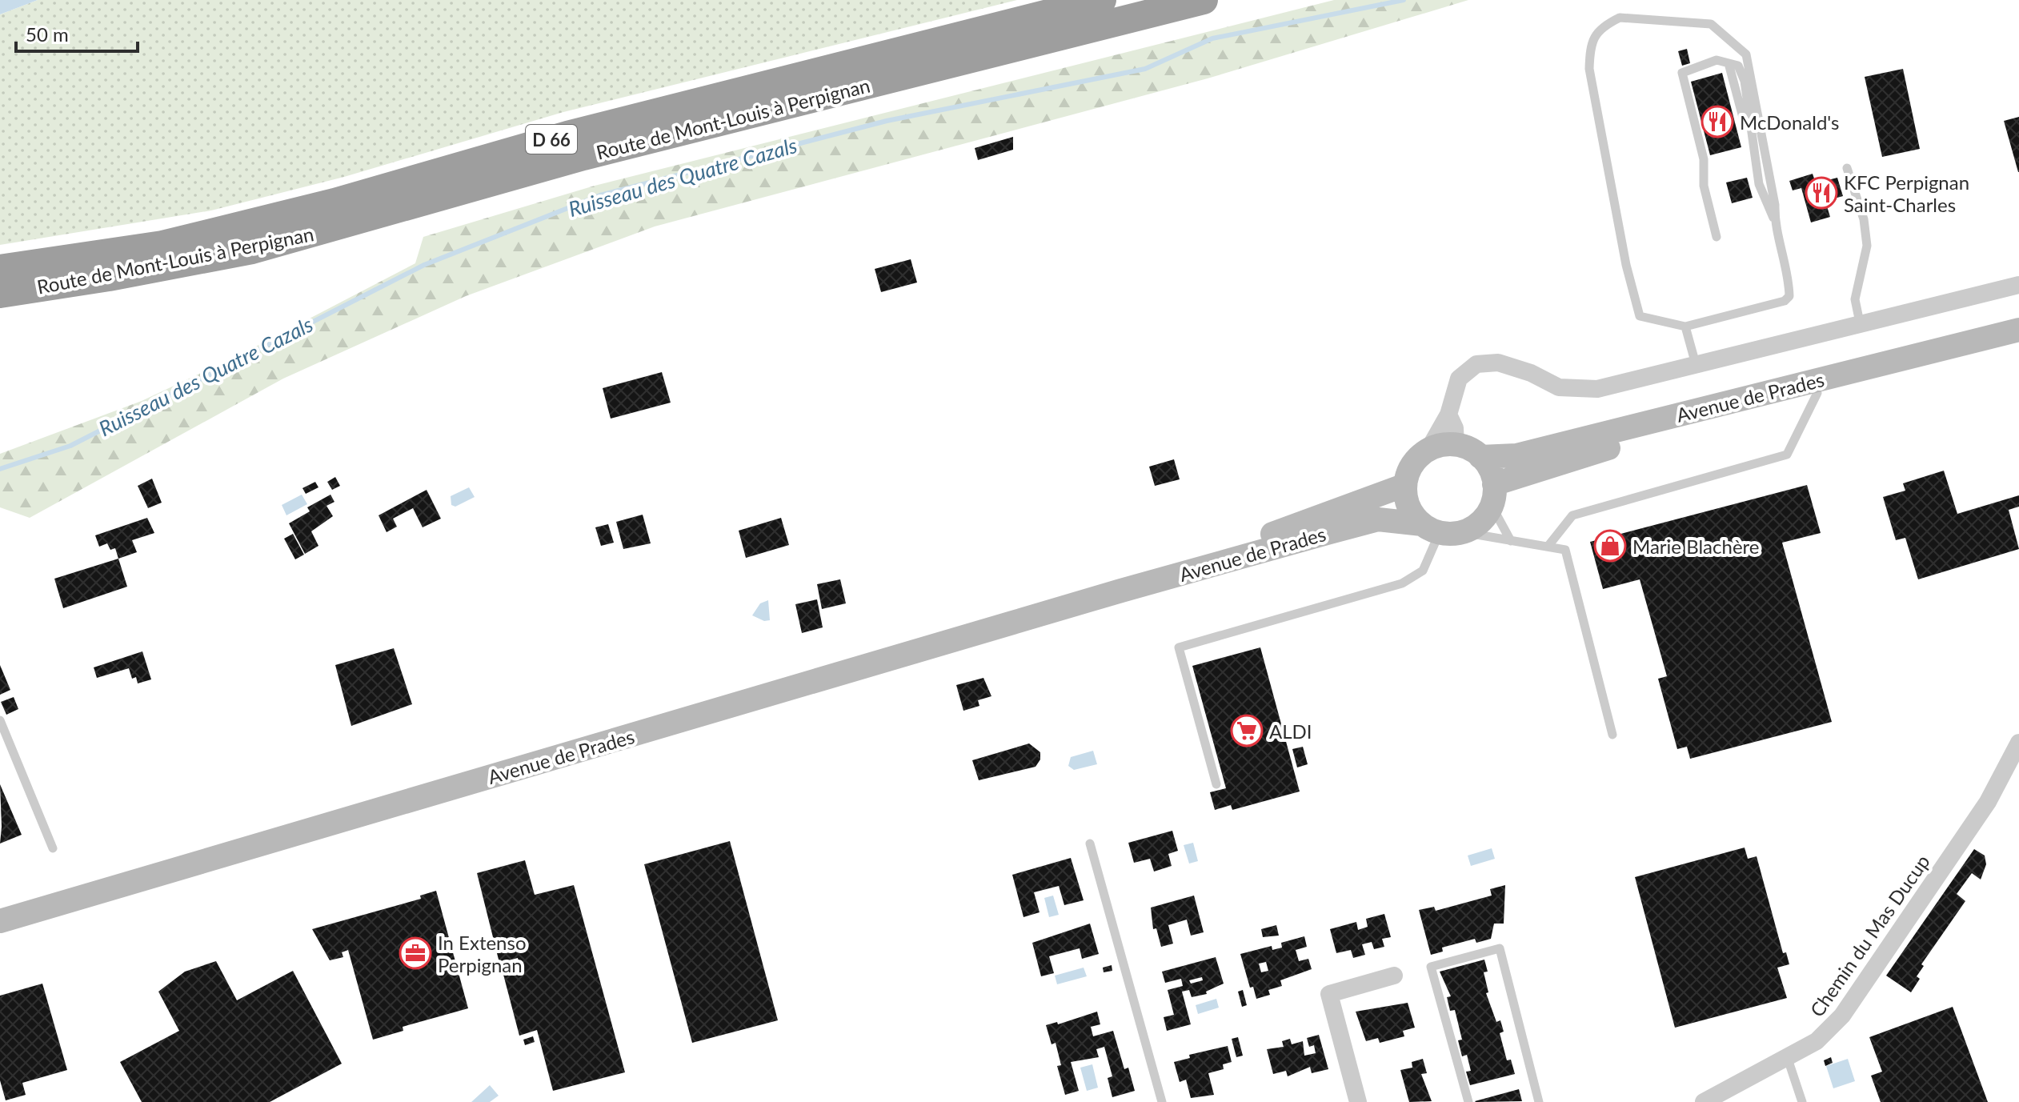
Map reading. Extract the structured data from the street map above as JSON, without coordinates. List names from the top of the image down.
{
  "streets": {
    "highway": ["Route de Mont-Louis à Perpignan", "D 66"],
    "main road": ["Avenue de Prades"],
    "street": ["Chemin du Mas Ducup"]
  },
  "water": ["Ruisseau des Quatre Cazals"],
  "places": {
    "restaurant": ["McDonald's", "KFC Perpignan Saint-Charles"],
    "shop": ["Marie Blachère"],
    "supermarket": ["ALDI"],
    "office": ["In Extenso Perpignan"]
  },
  "scale_bar": "50 m"
}
